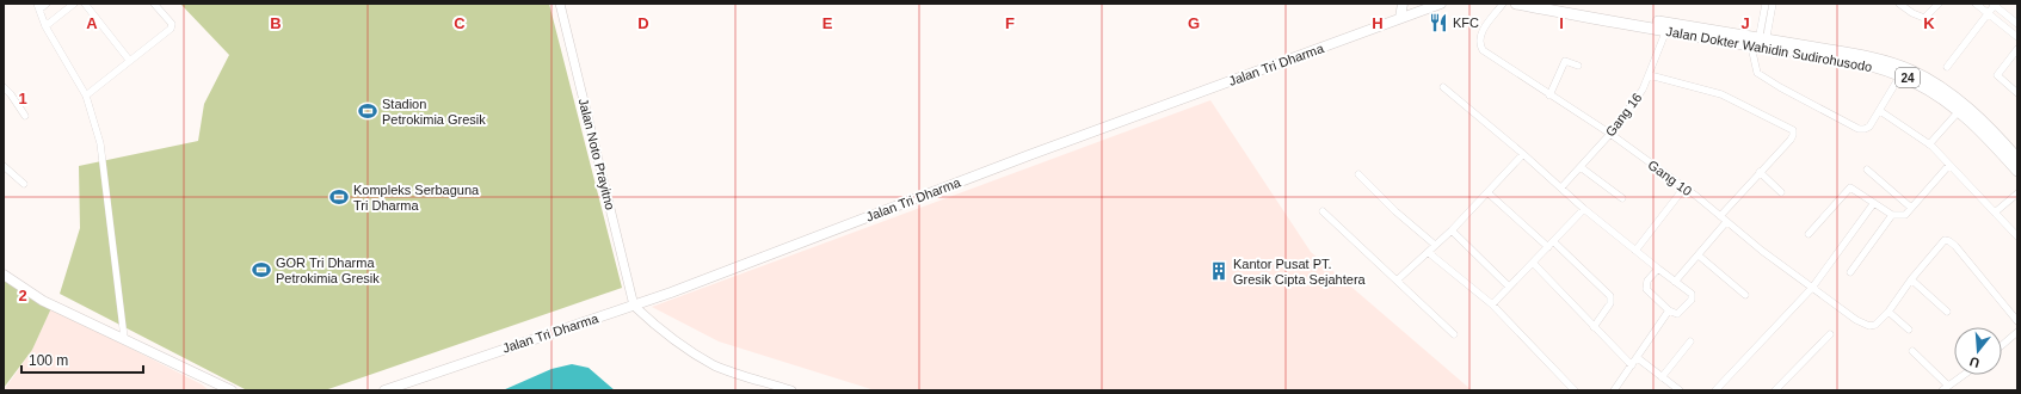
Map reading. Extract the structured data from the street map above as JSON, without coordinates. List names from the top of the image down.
{
  "streets": {
    "highway": ["Jalan Dokter Wahidin Sudirohusodo", "24"],
    "main road": ["Jalan Tri Dharma"],
    "street": ["Gang 16", "Jalan Noto Prayitno", "Gang 10"]
  },
  "crossings": [
    ["Jalan Dokter Wahidin Sudirohusodo", "Gang 16"],
    ["Jalan Tri Dharma", "Jalan Noto Prayitno"],
    ["Gang 16", "Gang 10"]
  ],
  "places": {
    "restaurant": ["KFC"],
    "sports": ["Stadion Petrokimia Gresik", "Kompleks Serbaguna Tri Dharma", "GOR Tri Dharma Petrokimia Gresik"],
    "building": ["Kantor Pusat PT. Gresik Cipta Sejahtera"]
  },
  "scale_bar": "100 m",
  "north": "bottom",
  "grid": {
    "columns": [
      "A",
      "B",
      "C",
      "D",
      "E",
      "F",
      "G",
      "H",
      "I",
      "J",
      "K"
    ],
    "rows": ["1", "2"]
  }
}
